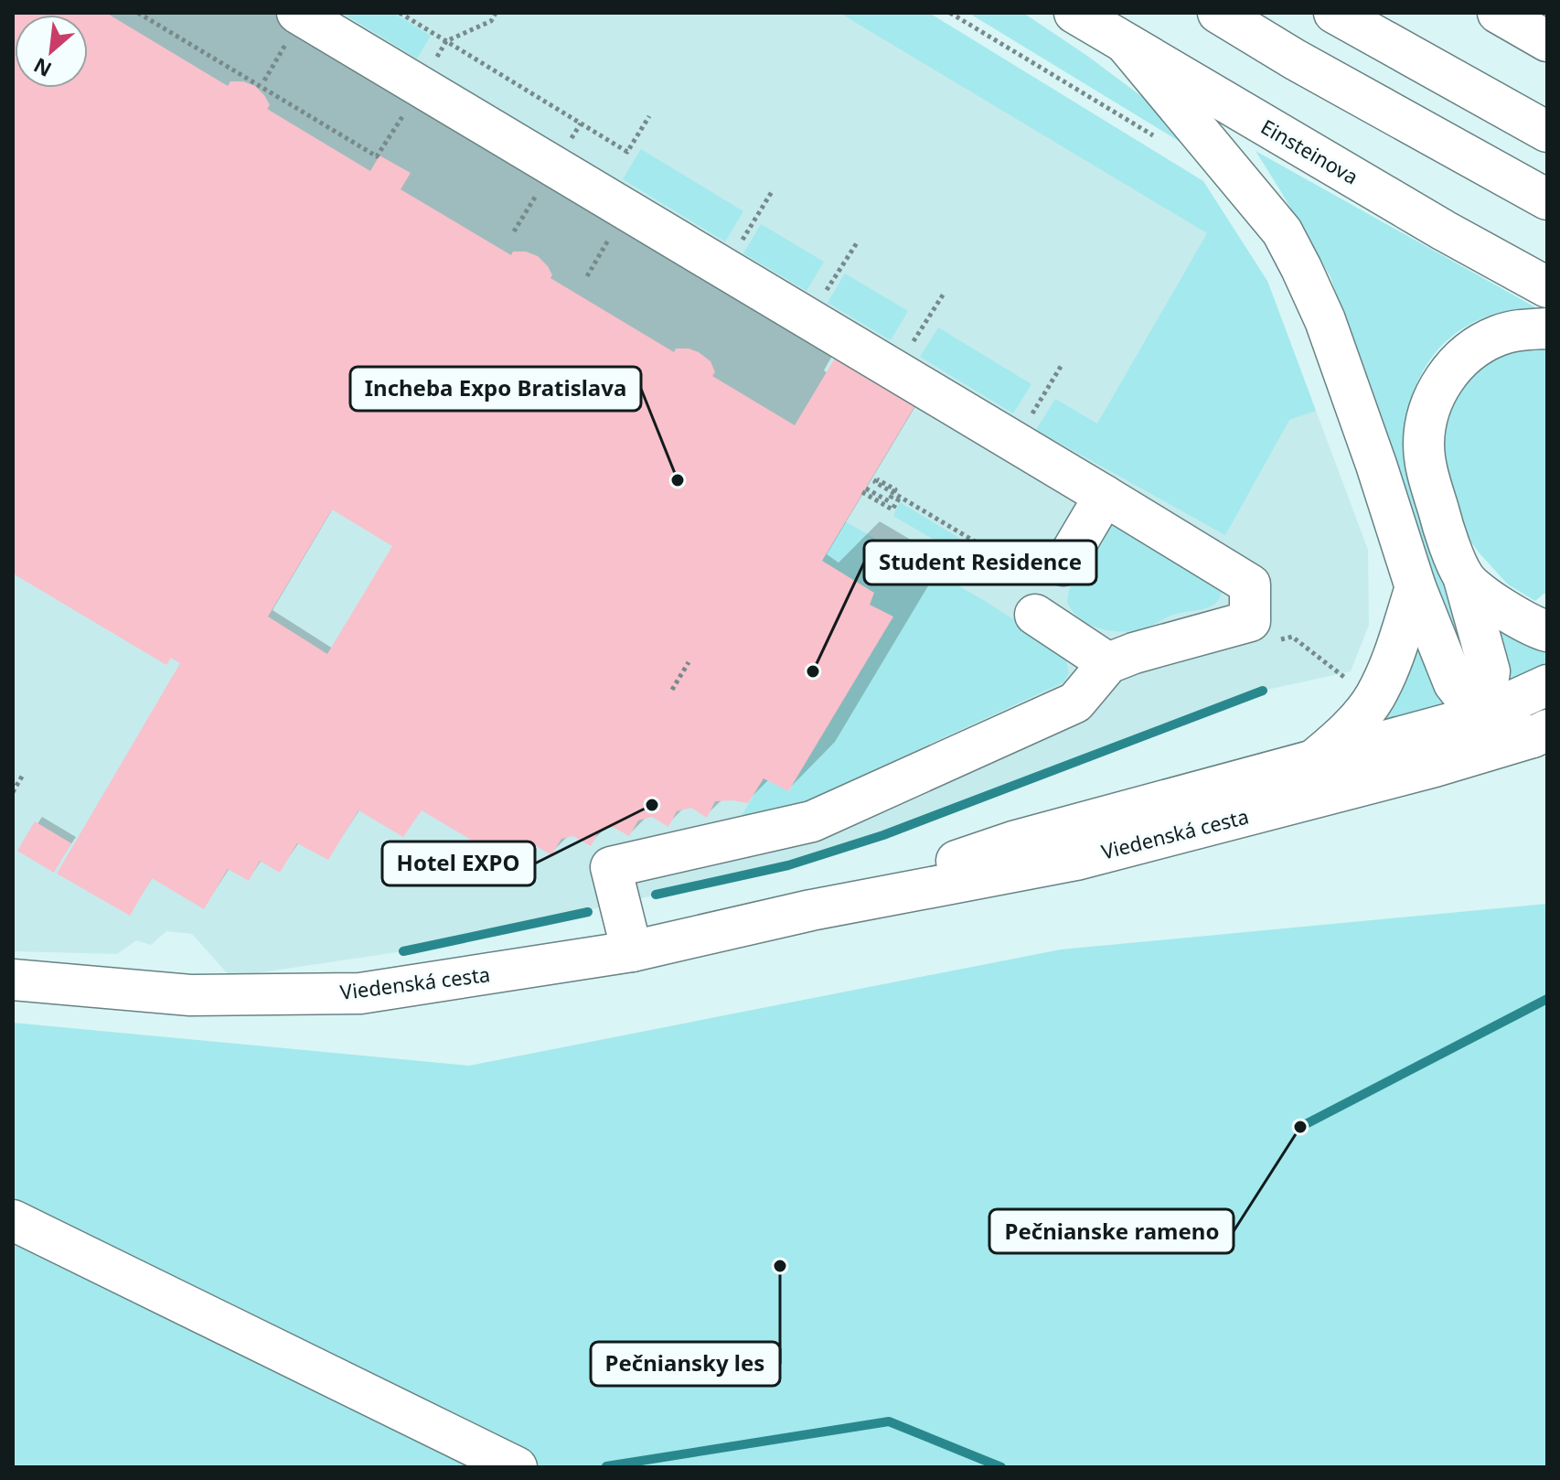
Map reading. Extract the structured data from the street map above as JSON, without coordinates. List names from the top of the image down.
{
  "streets": {
    "main road": ["Einsteinova", "Viedenská cesta"]
  },
  "places": [
    "Incheba Expo Bratislava",
    "Student Residence",
    "Hotel EXPO",
    "Pečnianske rameno",
    "Pečniansky les"
  ],
  "north": "bottom left"
}
